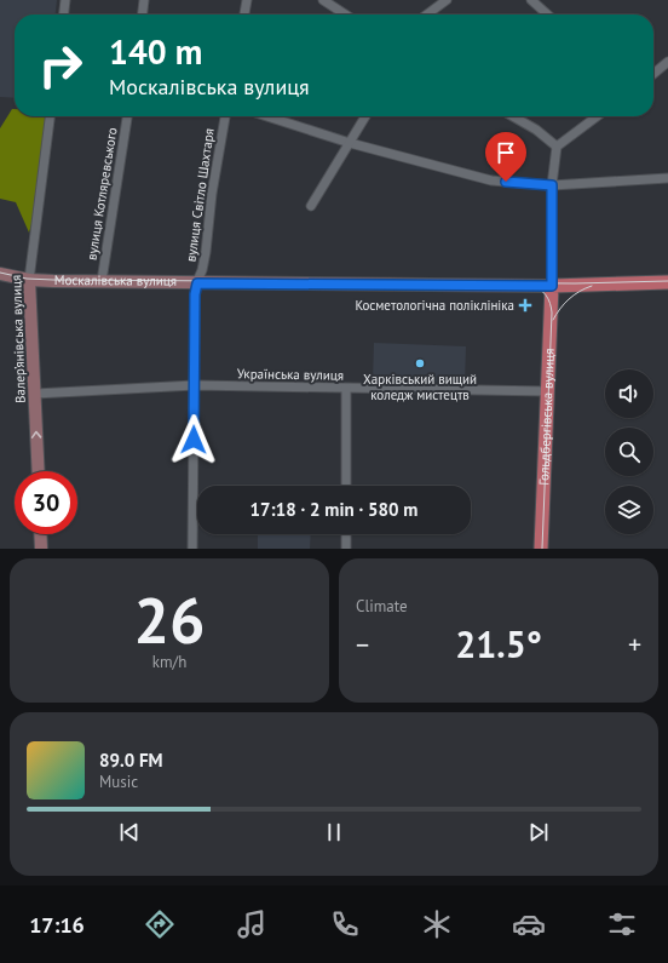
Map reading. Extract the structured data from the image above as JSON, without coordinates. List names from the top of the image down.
{
  "streets": {
    "main road": ["Москалівська вулиця", "Гольдбергівська вулиця"],
    "street": [
      "вулиця Котляревського",
      "вулиця Світло Шахтаря",
      "Валер’янівська вулиця",
      "Українська вулиця"
    ]
  },
  "crossings": [
    ["вулиця Котляревського", "Москалівська вулиця"],
    ["вулиця Світло Шахтаря", "Москалівська вулиця"],
    ["вулиця Світло Шахтаря", "Українська вулиця"],
    ["Москалівська вулиця", "Валер’янівська вулиця"],
    ["Москалівська вулиця", "Гольдбергівська вулиця"],
    ["Валер’янівська вулиця", "Українська вулиця"],
    ["Українська вулиця", "Гольдбергівська вулиця"]
  ],
  "places": {
    "health": ["Косметологічна поліклініка"],
    "other": ["Харківський вищий коледж мистецтв"]
  },
  "page": {
    "turn": ["140 m", "Москалівська вулиця"],
    "limit": "30",
    "trip": "17:18 · 2 min · 580 m",
    "tile": [
      ["26", "km/h"],
      "Climate"
    ],
    "heat": ["−", "21.5°", "+"],
    "song": ["89.0 FM", "Music"],
    "tabs": "17:16"
  }
}
